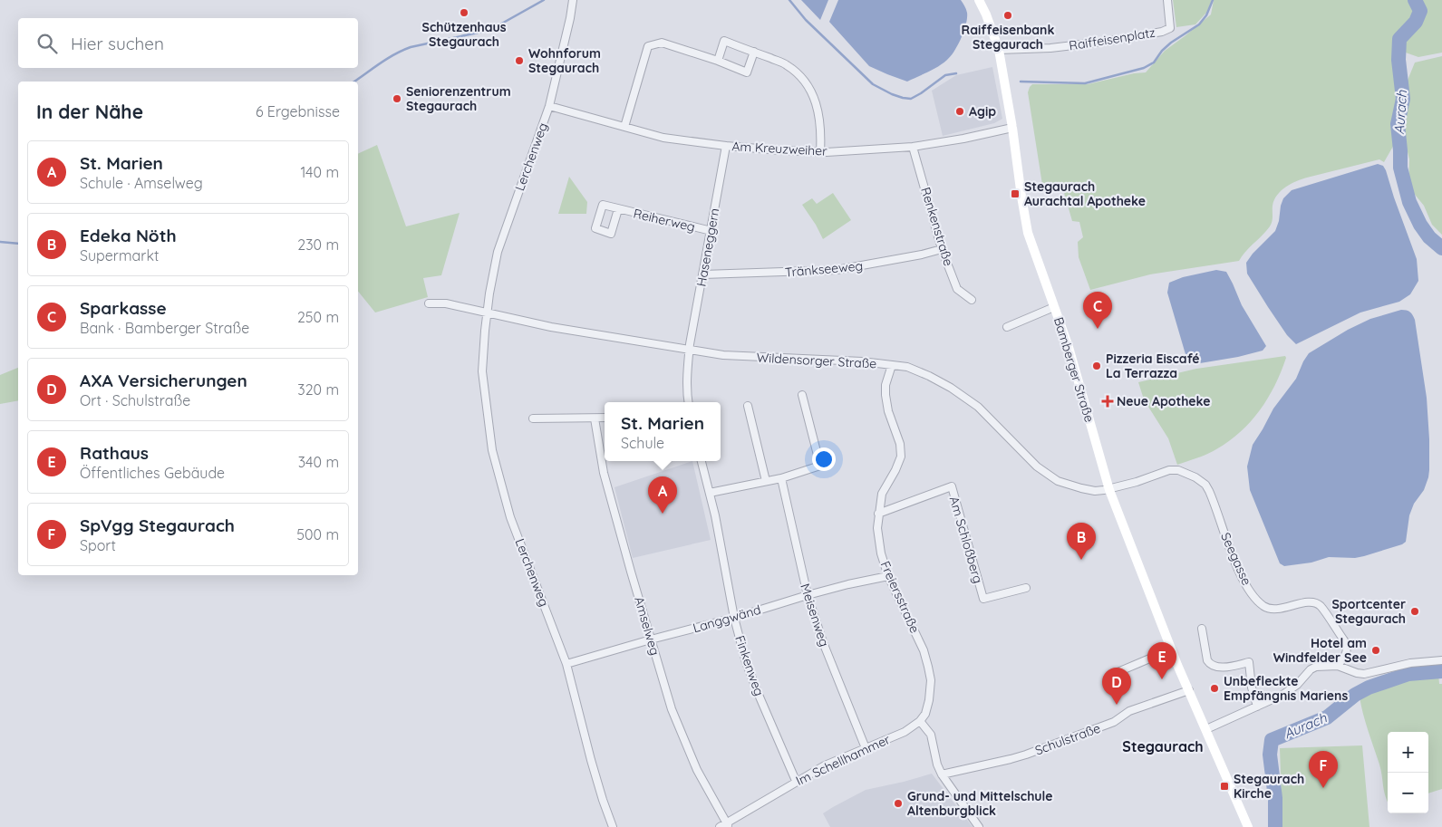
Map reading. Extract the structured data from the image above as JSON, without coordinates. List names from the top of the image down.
{
  "streets": {
    "main road": ["Bamberger Straße"],
    "street": [
      "Raiffeisenplatz",
      "Am Kreuzweiher",
      "Lerchenweg",
      "Reiherweg",
      "Renkenstraße",
      "Haseneggern",
      "Tränkseeweg",
      "Wildensorger Straße",
      "Am Schloßberg",
      "Seegasse",
      "Freiersstraße",
      "Meisenweg",
      "Langgwänd",
      "Amselweg",
      "Finkenweg",
      "Schulstraße",
      "Im Schellhammer"
    ]
  },
  "crossings": [
    ["Raiffeisenplatz", "Bamberger Straße"],
    ["Am Kreuzweiher", "Lerchenweg"],
    ["Am Kreuzweiher", "Renkenstraße"],
    ["Am Kreuzweiher", "Haseneggern"],
    ["Am Kreuzweiher", "Bamberger Straße"],
    ["Lerchenweg", "Wildensorger Straße"],
    ["Lerchenweg", "Langgwänd"],
    ["Reiherweg", "Haseneggern"],
    ["Renkenstraße", "Tränkseeweg"],
    ["Haseneggern", "Tränkseeweg"],
    ["Haseneggern", "Wildensorger Straße"],
    ["Wildensorger Straße", "Bamberger Straße"],
    ["Wildensorger Straße", "Seegasse"],
    ["Wildensorger Straße", "Freiersstraße"],
    ["Bamberger Straße", "Seegasse"],
    ["Bamberger Straße", "Schulstraße"],
    ["Am Schloßberg", "Freiersstraße"],
    ["Freiersstraße", "Langgwänd"],
    ["Freiersstraße", "Im Schellhammer"],
    ["Meisenweg", "Langgwänd"],
    ["Meisenweg", "Im Schellhammer"],
    ["Langgwänd", "Amselweg"],
    ["Langgwänd", "Finkenweg"],
    ["Amselweg", "Im Schellhammer"],
    ["Finkenweg", "Im Schellhammer"]
  ],
  "districts": ["Stegaurach"],
  "water": ["Aurach"],
  "places": {
    "other": [
      "Schützenhaus Stegaurach",
      "Raiffeisenbank Stegaurach",
      "Wohnforum Stegaurach",
      "Seniorenzentrum Stegaurach",
      "Agip",
      "Pizzeria Eiscafé La Terrazza",
      "Sportcenter Stegaurach",
      "Hotel am Windfelder See",
      "Unbefleckte Empfängnis Mariens",
      "Grund- und Mittelschule Altenburgblick"
    ],
    "transit": ["Stegaurach Aurachtal Apotheke", "Stegaurach Kirche"],
    "health": ["Neue Apotheke"]
  },
  "page": {
    "search": "Hier suchen",
    "heading": ["In der Nähe", "6 Ergebnisse"],
    "list": [
      {
        "mark": "A",
        "name": "St. Marien",
        "note": "Schule · Amselweg",
        "value": "140 m"
      },
      {
        "mark": "B",
        "name": "Edeka Nöth",
        "note": "Supermarkt",
        "value": "230 m"
      },
      {
        "mark": "C",
        "name": "Sparkasse",
        "note": "Bank · Bamberger Straße",
        "value": "250 m"
      },
      {
        "mark": "D",
        "name": "AXA Versicherungen",
        "note": "Ort · Schulstraße",
        "value": "320 m"
      },
      {
        "mark": "E",
        "name": "Rathaus",
        "note": "Öffentliches Gebäude",
        "value": "340 m"
      },
      {
        "mark": "F",
        "name": "SpVgg Stegaurach",
        "note": "Sport",
        "value": "500 m"
      }
    ],
    "pins": [
      "C",
      "A",
      "B",
      "E",
      "D",
      "F"
    ],
    "popup": ["St. Marien", "Schule"],
    "map_buttons": ["+", "−"]
  }
}
